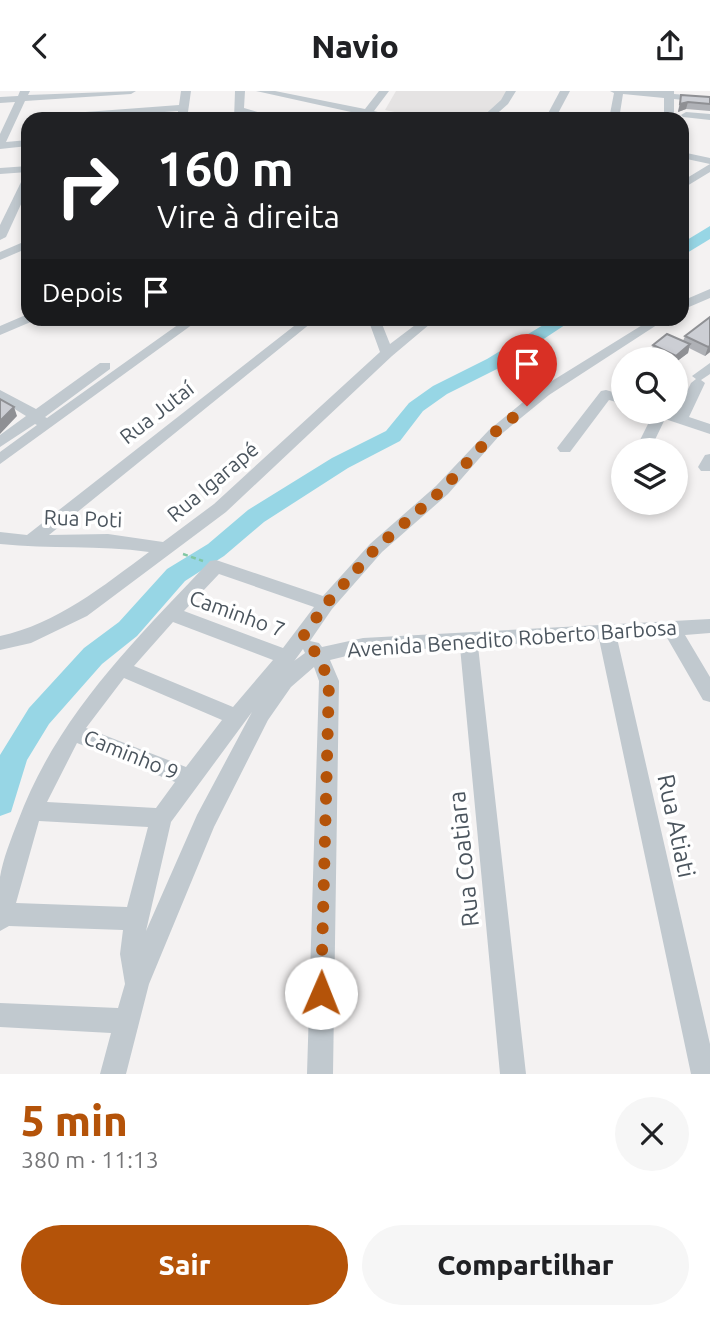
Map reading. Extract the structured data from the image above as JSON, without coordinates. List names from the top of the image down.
{
  "streets": {
    "street": [
      "Rua Jutaí",
      "Rua Igarapé",
      "Rua Poti",
      "Caminho 7",
      "Avenida Benedito Roberto Barbosa",
      "Caminho 9",
      "Rua Atiati",
      "Rua Coatiara"
    ]
  },
  "crossings": [
    ["Rua Jutaí", "Rua Poti"],
    ["Rua Igarapé", "Rua Poti"],
    ["Caminho 7", "Avenida Benedito Roberto Barbosa"],
    ["Avenida Benedito Roberto Barbosa", "Caminho 9"],
    ["Avenida Benedito Roberto Barbosa", "Rua Atiati"],
    ["Avenida Benedito Roberto Barbosa", "Rua Coatiara"]
  ],
  "page": {
    "header": "Navio",
    "turn": ["160 m", "Vire à direita"],
    "then": "Depois",
    "heading": ["5 min", "380 m · 11:13"],
    "buttons": ["Sair", "Compartilhar"]
  }
}
